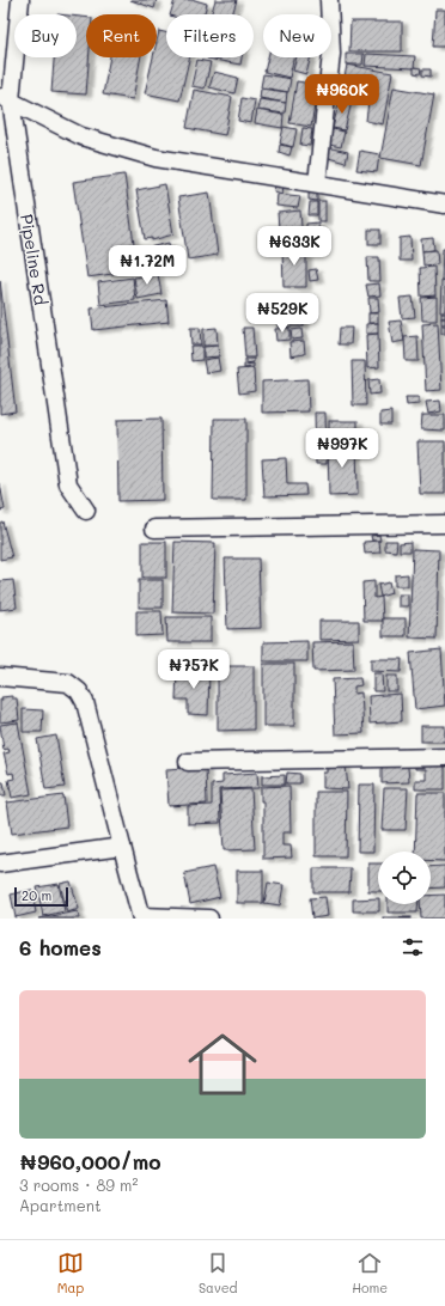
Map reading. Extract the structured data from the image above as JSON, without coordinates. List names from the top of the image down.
{
  "streets": {
    "street": ["Pipeline Rd"]
  },
  "scale_bar": "20 m",
  "page": {
    "chip": [
      "Buy",
      "Rent",
      "Filters",
      "New"
    ],
    "price": [
      "₦960K",
      "₦633K",
      "₦1.72M",
      "₦529K",
      "₦997K",
      "₦757K"
    ],
    "scale": "20 m",
    "heading": "6 homes",
    "list": [
      {
        "name": "₦960,000/mo",
        "note": "3 rooms · 89 m² · Apartment"
      }
    ],
    "tabs": ["Map", "Saved", "Home"]
  }
}
